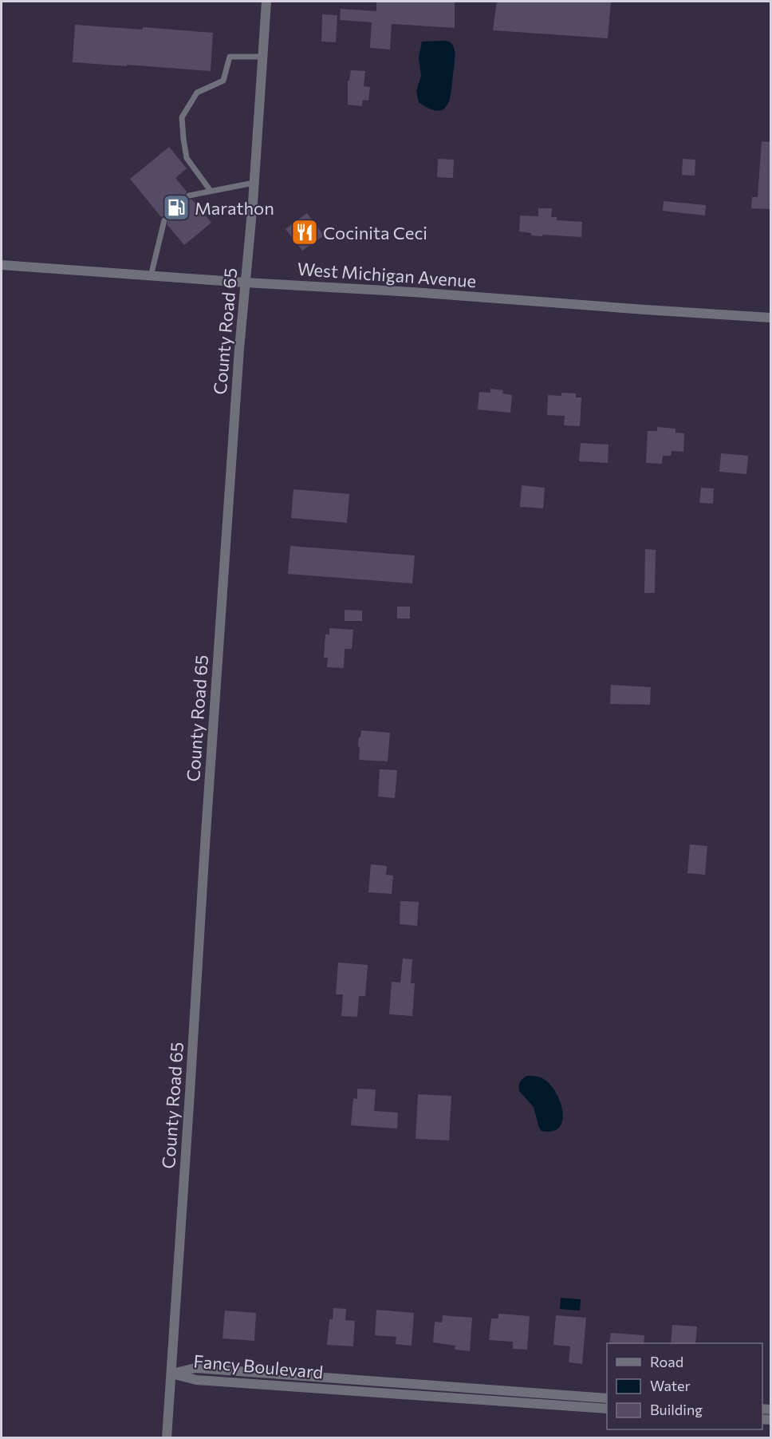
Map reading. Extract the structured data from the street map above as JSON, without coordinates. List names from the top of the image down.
{
  "streets": {
    "street": ["West Michigan Avenue", "County Road 65", "Fancy Boulevard"]
  },
  "crossings": [
    ["West Michigan Avenue", "County Road 65"],
    ["County Road 65", "Fancy Boulevard"]
  ],
  "places": {
    "fuel station": ["Marathon"],
    "restaurant": ["Cocinita Ceci"]
  },
  "legend": ["Road", "Water", "Building"]
}
